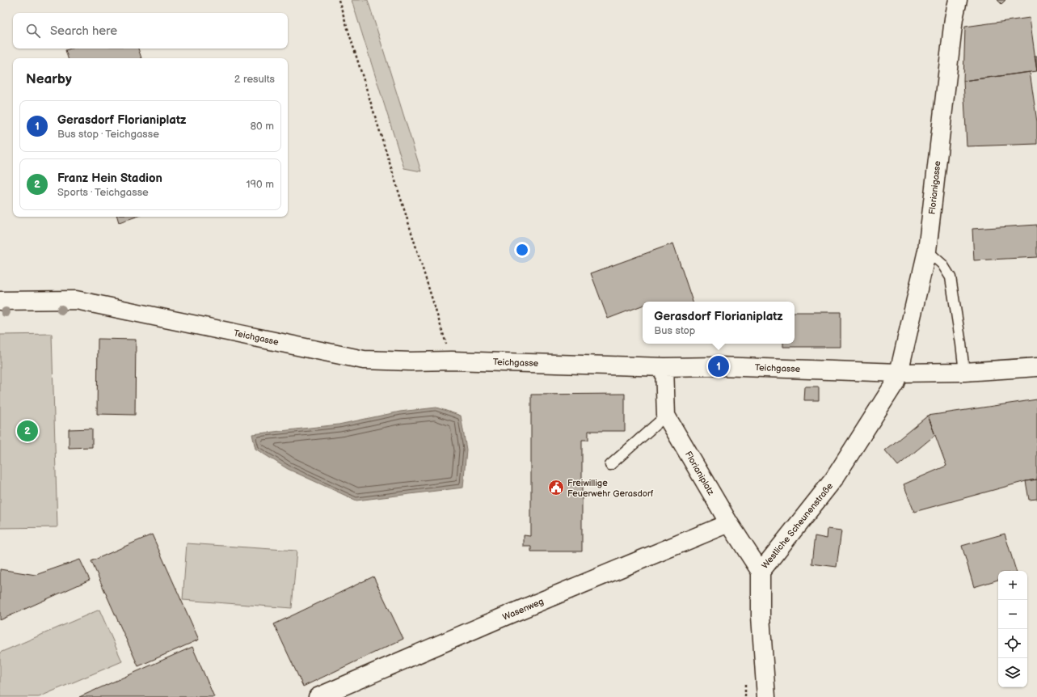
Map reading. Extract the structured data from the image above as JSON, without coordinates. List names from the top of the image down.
{
  "streets": {
    "street": [
      "Florianigasse",
      "Teichgasse",
      "Florianiplatz",
      "Westliche Scheunenstraße",
      "Wasenweg"
    ]
  },
  "crossings": [
    ["Florianigasse", "Teichgasse"],
    ["Florianigasse", "Westliche Scheunenstraße"],
    ["Teichgasse", "Florianiplatz"],
    ["Teichgasse", "Westliche Scheunenstraße"],
    ["Florianiplatz", "Westliche Scheunenstraße"],
    ["Florianiplatz", "Wasenweg"]
  ],
  "places": {
    "public building": ["Freiwillige Feuerwehr Gerasdorf"]
  },
  "page": {
    "search": "Search here",
    "heading": ["Nearby", "2 results"],
    "list": [
      {
        "mark": "1",
        "name": "Gerasdorf Florianiplatz",
        "note": "Bus stop · Teichgasse",
        "value": "80 m"
      },
      {
        "mark": "2",
        "name": "Franz Hein Stadion",
        "note": "Sports · Teichgasse",
        "value": "190 m"
      }
    ],
    "popup": ["Gerasdorf Florianiplatz", "Bus stop"],
    "pins": ["1", "2"],
    "map_buttons": ["+", "−"]
  }
}
